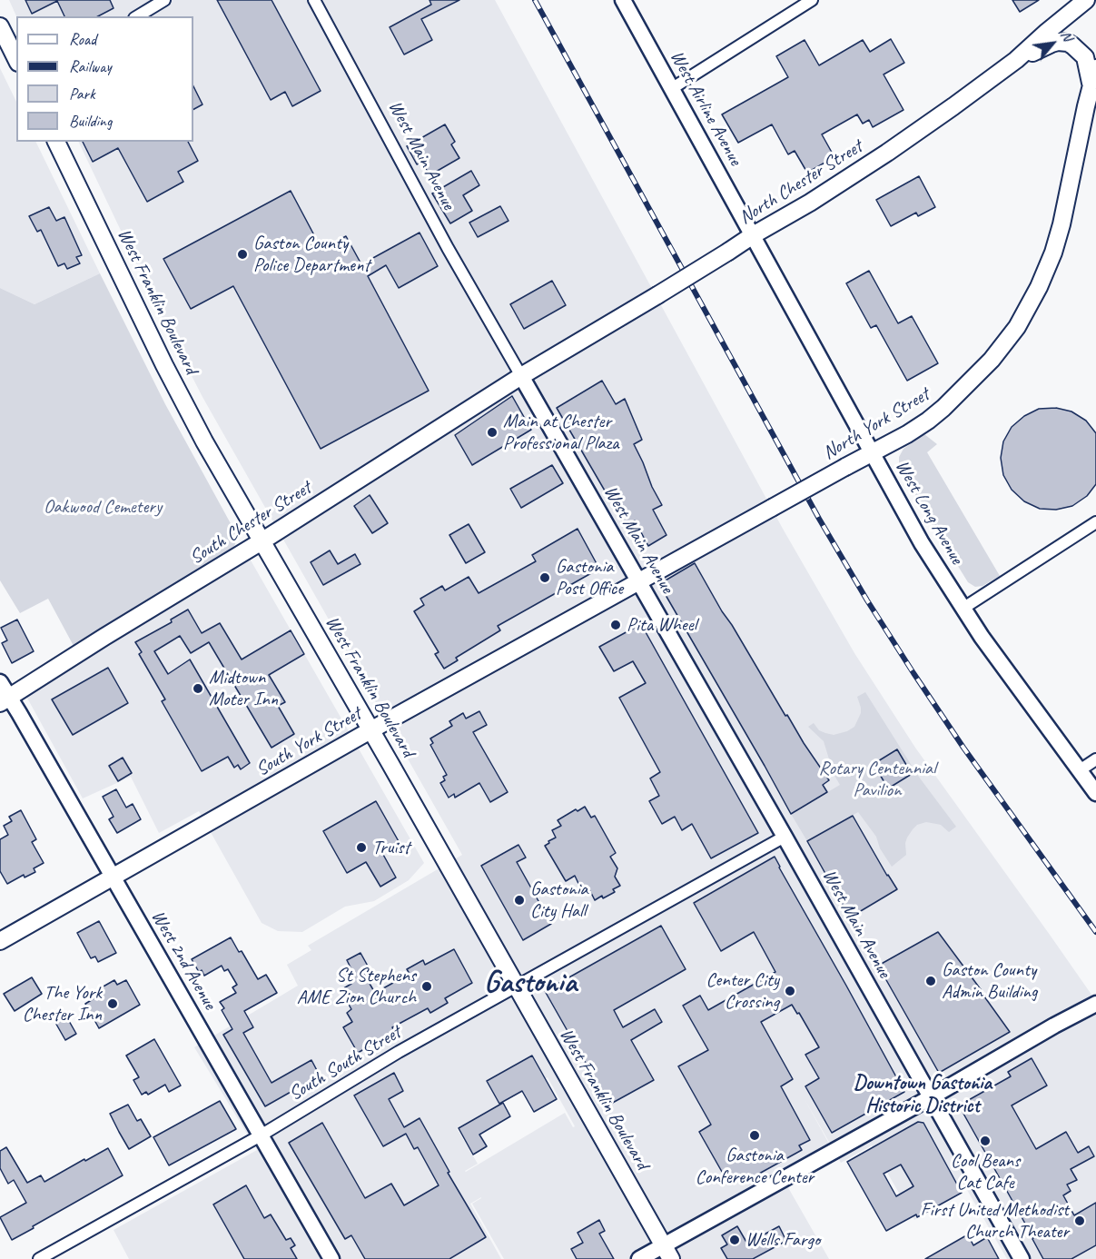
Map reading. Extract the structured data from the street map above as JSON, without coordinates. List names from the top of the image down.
{
  "streets": {
    "main road": [
      "North Chester Street",
      "West Franklin Boulevard",
      "North York Street",
      "South Chester Street",
      "South York Street"
    ],
    "street": [
      "West Airline Avenue",
      "West Main Avenue",
      "West Long Avenue",
      "West 2nd Avenue",
      "South South Street"
    ]
  },
  "crossings": [
    ["West Airline Avenue", "North Chester Street"],
    ["West Airline Avenue", "West Long Avenue"],
    ["West Main Avenue", "North Chester Street"],
    ["West Main Avenue", "North York Street"],
    ["West Main Avenue", "South Chester Street"],
    ["West Main Avenue", "South York Street"],
    ["West Main Avenue", "South South Street"],
    ["North Chester Street", "West Long Avenue"],
    ["North Chester Street", "South Chester Street"],
    ["West Franklin Boulevard", "South Chester Street"],
    ["West Franklin Boulevard", "South York Street"],
    ["West Franklin Boulevard", "South South Street"],
    ["North York Street", "West Long Avenue"],
    ["North York Street", "South York Street"],
    ["South Chester Street", "West 2nd Avenue"],
    ["South York Street", "West 2nd Avenue"],
    ["West 2nd Avenue", "South South Street"]
  ],
  "districts": ["Gastonia", "Downtown Gastonia Historic District"],
  "parks": ["Oakwood Cemetery", "Rotary Centennial Pavilion"],
  "places": [
    "Gaston County Police Department",
    "Main at Chester Professional Plaza",
    "Gastonia Post Office",
    "Pita Wheel",
    "Midtown Moter Inn",
    "Truist",
    "Gastonia City Hall",
    "Gaston County Admin Building",
    "St Stephens AME Zion Church",
    "Center City Crossing",
    "The York Chester Inn",
    "Gastonia Conference Center",
    "Cool Beans Cat Cafe",
    "First United Methodist Church Theater",
    "Wells Fargo"
  ],
  "legend": [
    "Road",
    "Railway",
    "Park",
    "Building"
  ],
  "north": "top right"
}
